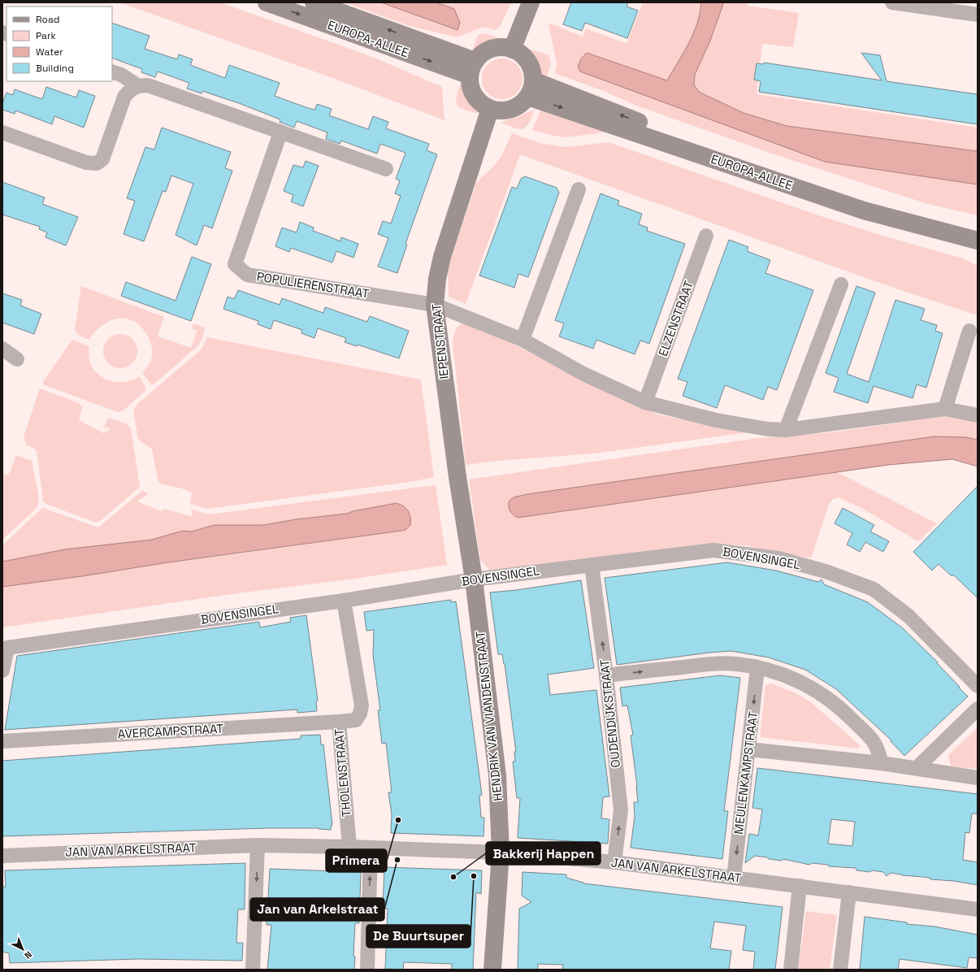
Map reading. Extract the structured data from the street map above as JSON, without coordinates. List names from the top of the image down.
{
  "streets": {
    "main road": ["EUROPA-ALLEE", "IEPENSTRAAT", "HENDRIK VAN VIANDENSTRAAT"],
    "street": [
      "POPULIERENSTRAAT",
      "ELZENSTRAAT",
      "BOVENSINGEL",
      "OUDENDIJKSTRAAT",
      "AVERCAMPSTRAAT",
      "THOLENSTRAAT",
      "MEULENKAMPSTRAAT",
      "JAN VAN ARKELSTRAAT"
    ]
  },
  "crossings": [
    ["EUROPA-ALLEE", "IEPENSTRAAT"],
    ["POPULIERENSTRAAT", "IEPENSTRAAT"],
    ["IEPENSTRAAT", "BOVENSINGEL"],
    ["IEPENSTRAAT", "HENDRIK VAN VIANDENSTRAAT"],
    ["BOVENSINGEL", "OUDENDIJKSTRAAT"],
    ["BOVENSINGEL", "HENDRIK VAN VIANDENSTRAAT"],
    ["BOVENSINGEL", "THOLENSTRAAT"],
    ["OUDENDIJKSTRAAT", "JAN VAN ARKELSTRAAT"],
    ["HENDRIK VAN VIANDENSTRAAT", "JAN VAN ARKELSTRAAT"],
    ["AVERCAMPSTRAAT", "THOLENSTRAAT"],
    ["THOLENSTRAAT", "JAN VAN ARKELSTRAAT"],
    ["MEULENKAMPSTRAAT", "JAN VAN ARKELSTRAAT"]
  ],
  "one_way": ["OUDENDIJKSTRAAT", "MEULENKAMPSTRAAT"],
  "places": [
    "Primera",
    "Jan van Arkelstraat",
    "De Buurtsuper",
    "Bakkerij Happen"
  ],
  "legend": [
    "Road",
    "Park",
    "Water",
    "Building"
  ],
  "north": "bottom right"
}
